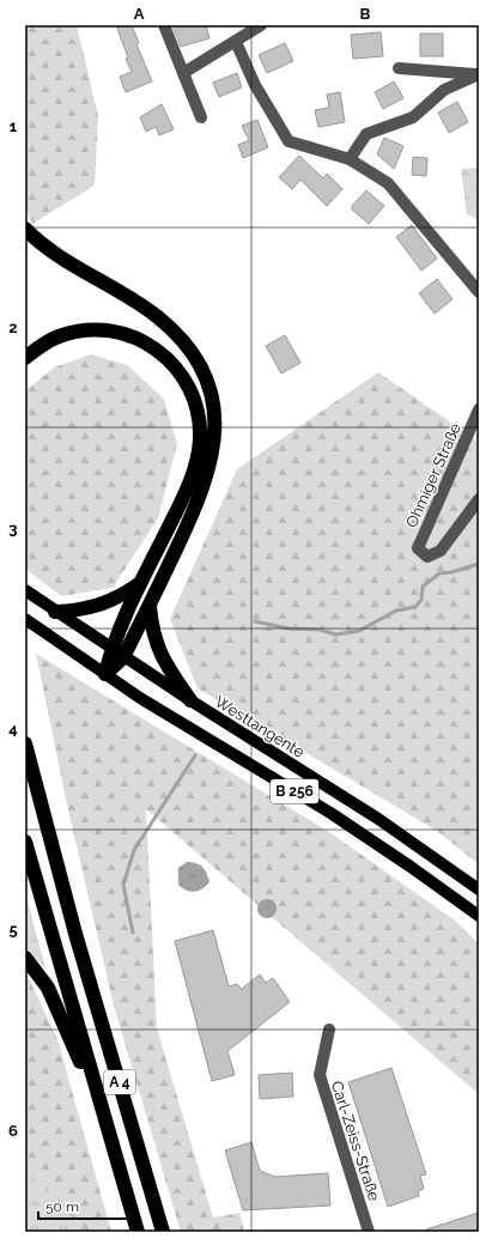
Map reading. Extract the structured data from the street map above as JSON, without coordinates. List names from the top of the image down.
{
  "streets": {
    "highway": ["A 4"],
    "main road": ["Westtangente", "B 256"],
    "street": ["Ohmiger Straße", "Carl-Zeiss-Straße"]
  },
  "scale_bar": "50 m",
  "grid": {
    "columns": ["A", "B"],
    "rows": [
      "1",
      "2",
      "3",
      "4",
      "5",
      "6"
    ]
  }
}
